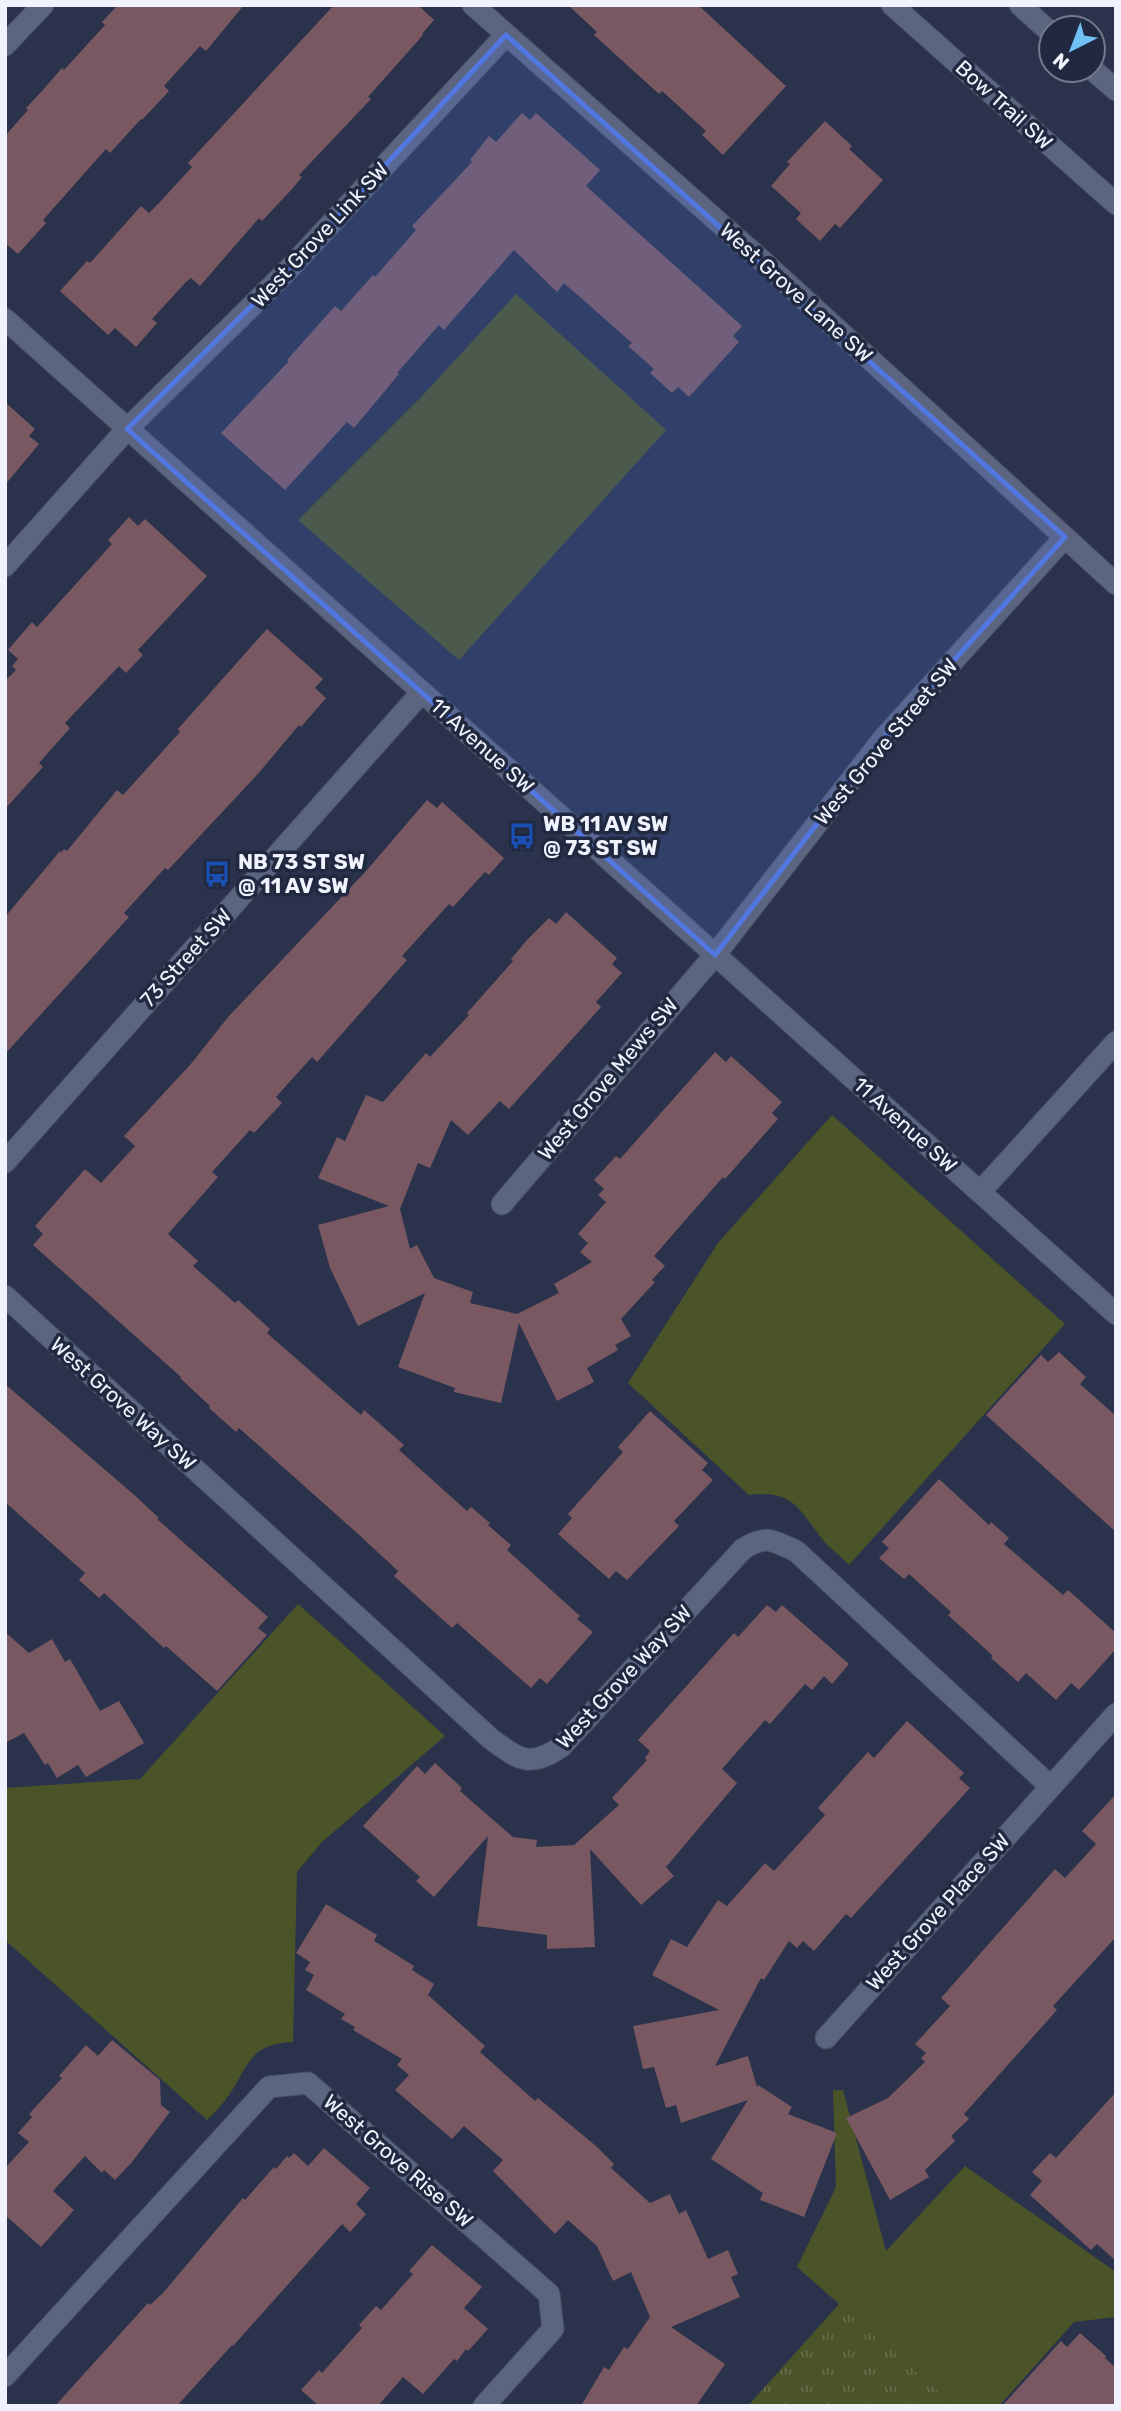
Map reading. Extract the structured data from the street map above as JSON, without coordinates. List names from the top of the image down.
{
  "streets": {
    "street": [
      "Bow Trail SW",
      "West Grove Link SW",
      "West Grove Lane SW",
      "West Grove Street SW",
      "11 Avenue SW",
      "73 Street SW",
      "West Grove Mews SW",
      "West Grove Way SW",
      "West Grove Place SW",
      "West Grove Rise SW"
    ]
  },
  "crossings": [
    ["West Grove Link SW", "West Grove Lane SW"],
    ["West Grove Link SW", "11 Avenue SW"],
    ["West Grove Lane SW", "West Grove Street SW"],
    ["West Grove Street SW", "11 Avenue SW"],
    ["West Grove Street SW", "West Grove Mews SW"],
    ["11 Avenue SW", "73 Street SW"],
    ["11 Avenue SW", "West Grove Mews SW"],
    ["West Grove Way SW", "West Grove Place SW"]
  ],
  "places": {
    "bus stop": ["WB 11 AV SW @ 73 ST SW", "NB 73 ST SW @ 11 AV SW"]
  },
  "north": "bottom left"
}
